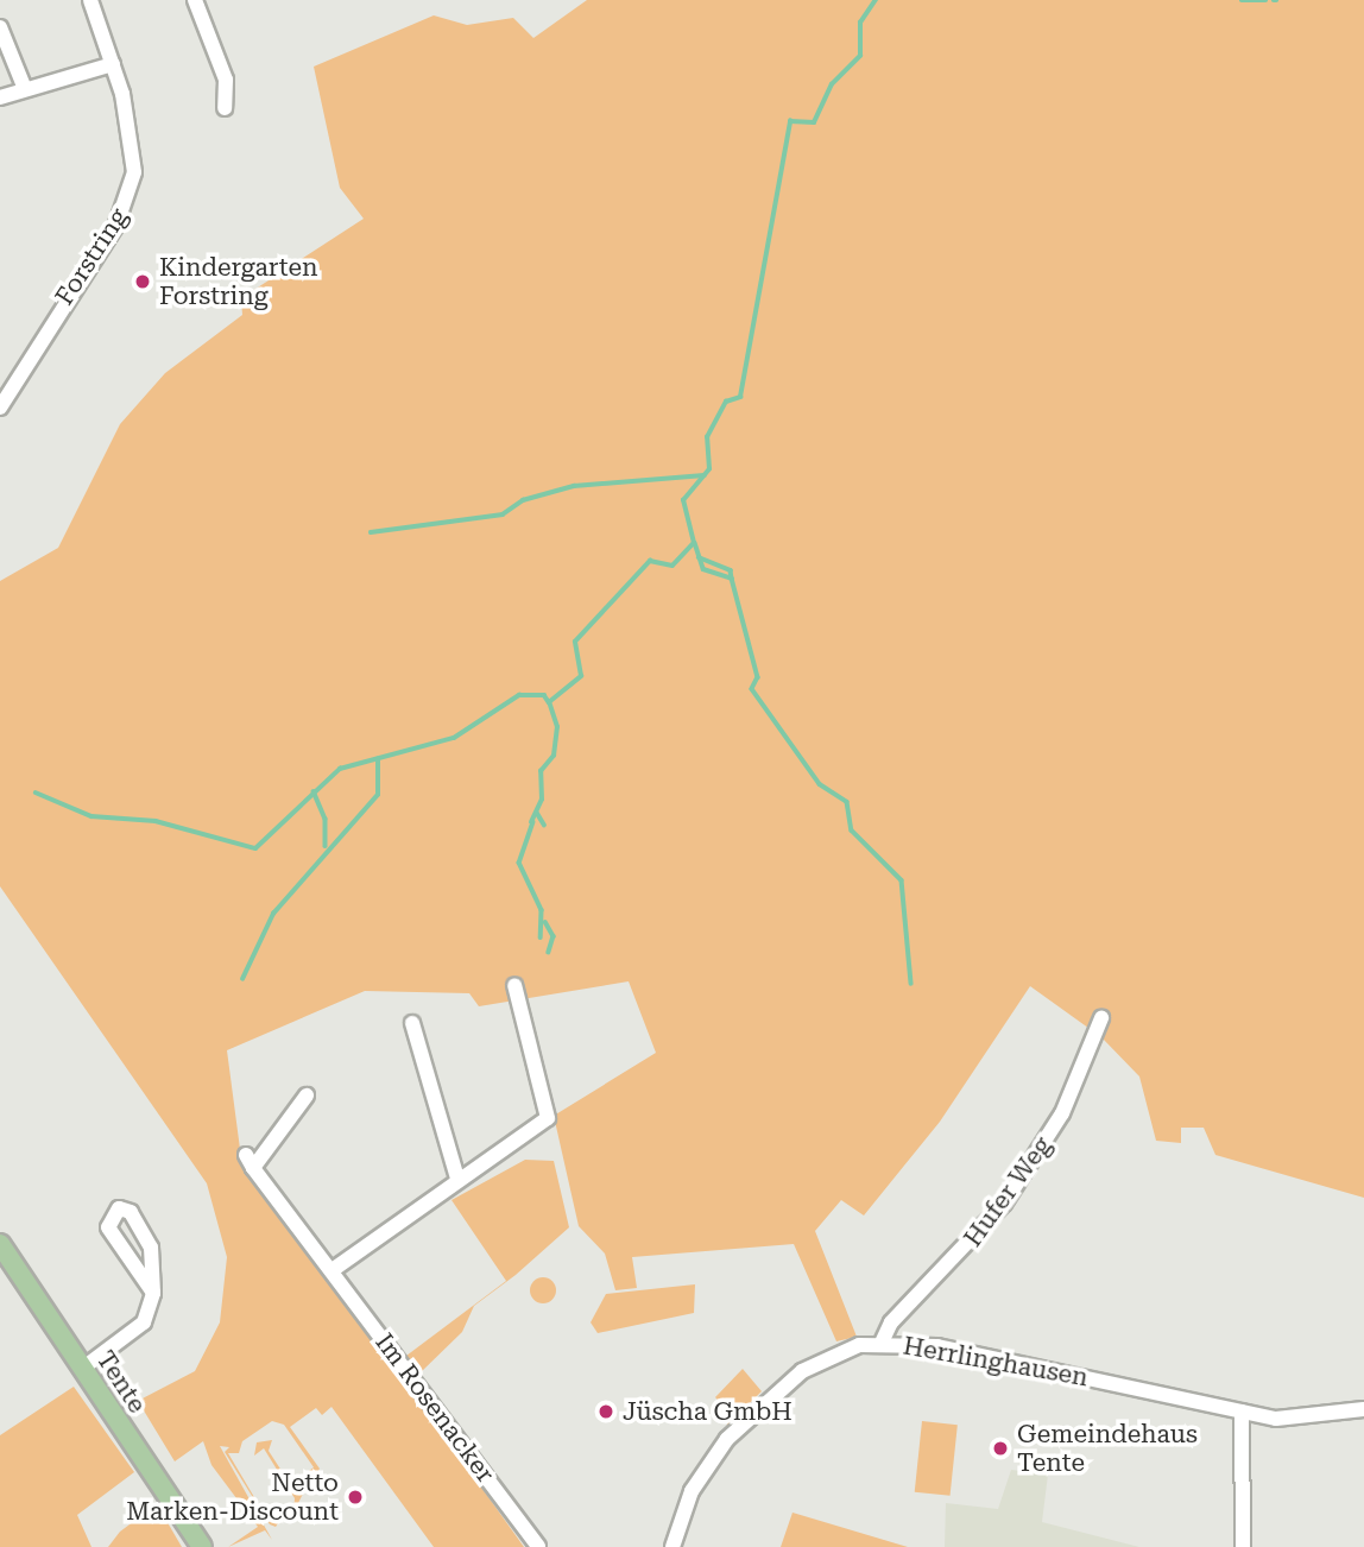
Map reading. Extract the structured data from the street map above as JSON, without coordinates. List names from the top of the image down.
{
  "streets": {
    "main road": ["Tente"],
    "street": [
      "Forstring",
      "Hufer Weg",
      "Herrlinghausen",
      "Im Rosenacker"
    ]
  },
  "crossings": [
    ["Hufer Weg", "Herrlinghausen"]
  ],
  "places": [
    "Kindergarten Forstring",
    "Jüscha GmbH",
    "Gemeindehaus Tente",
    "Netto Marken-Discount"
  ]
}
